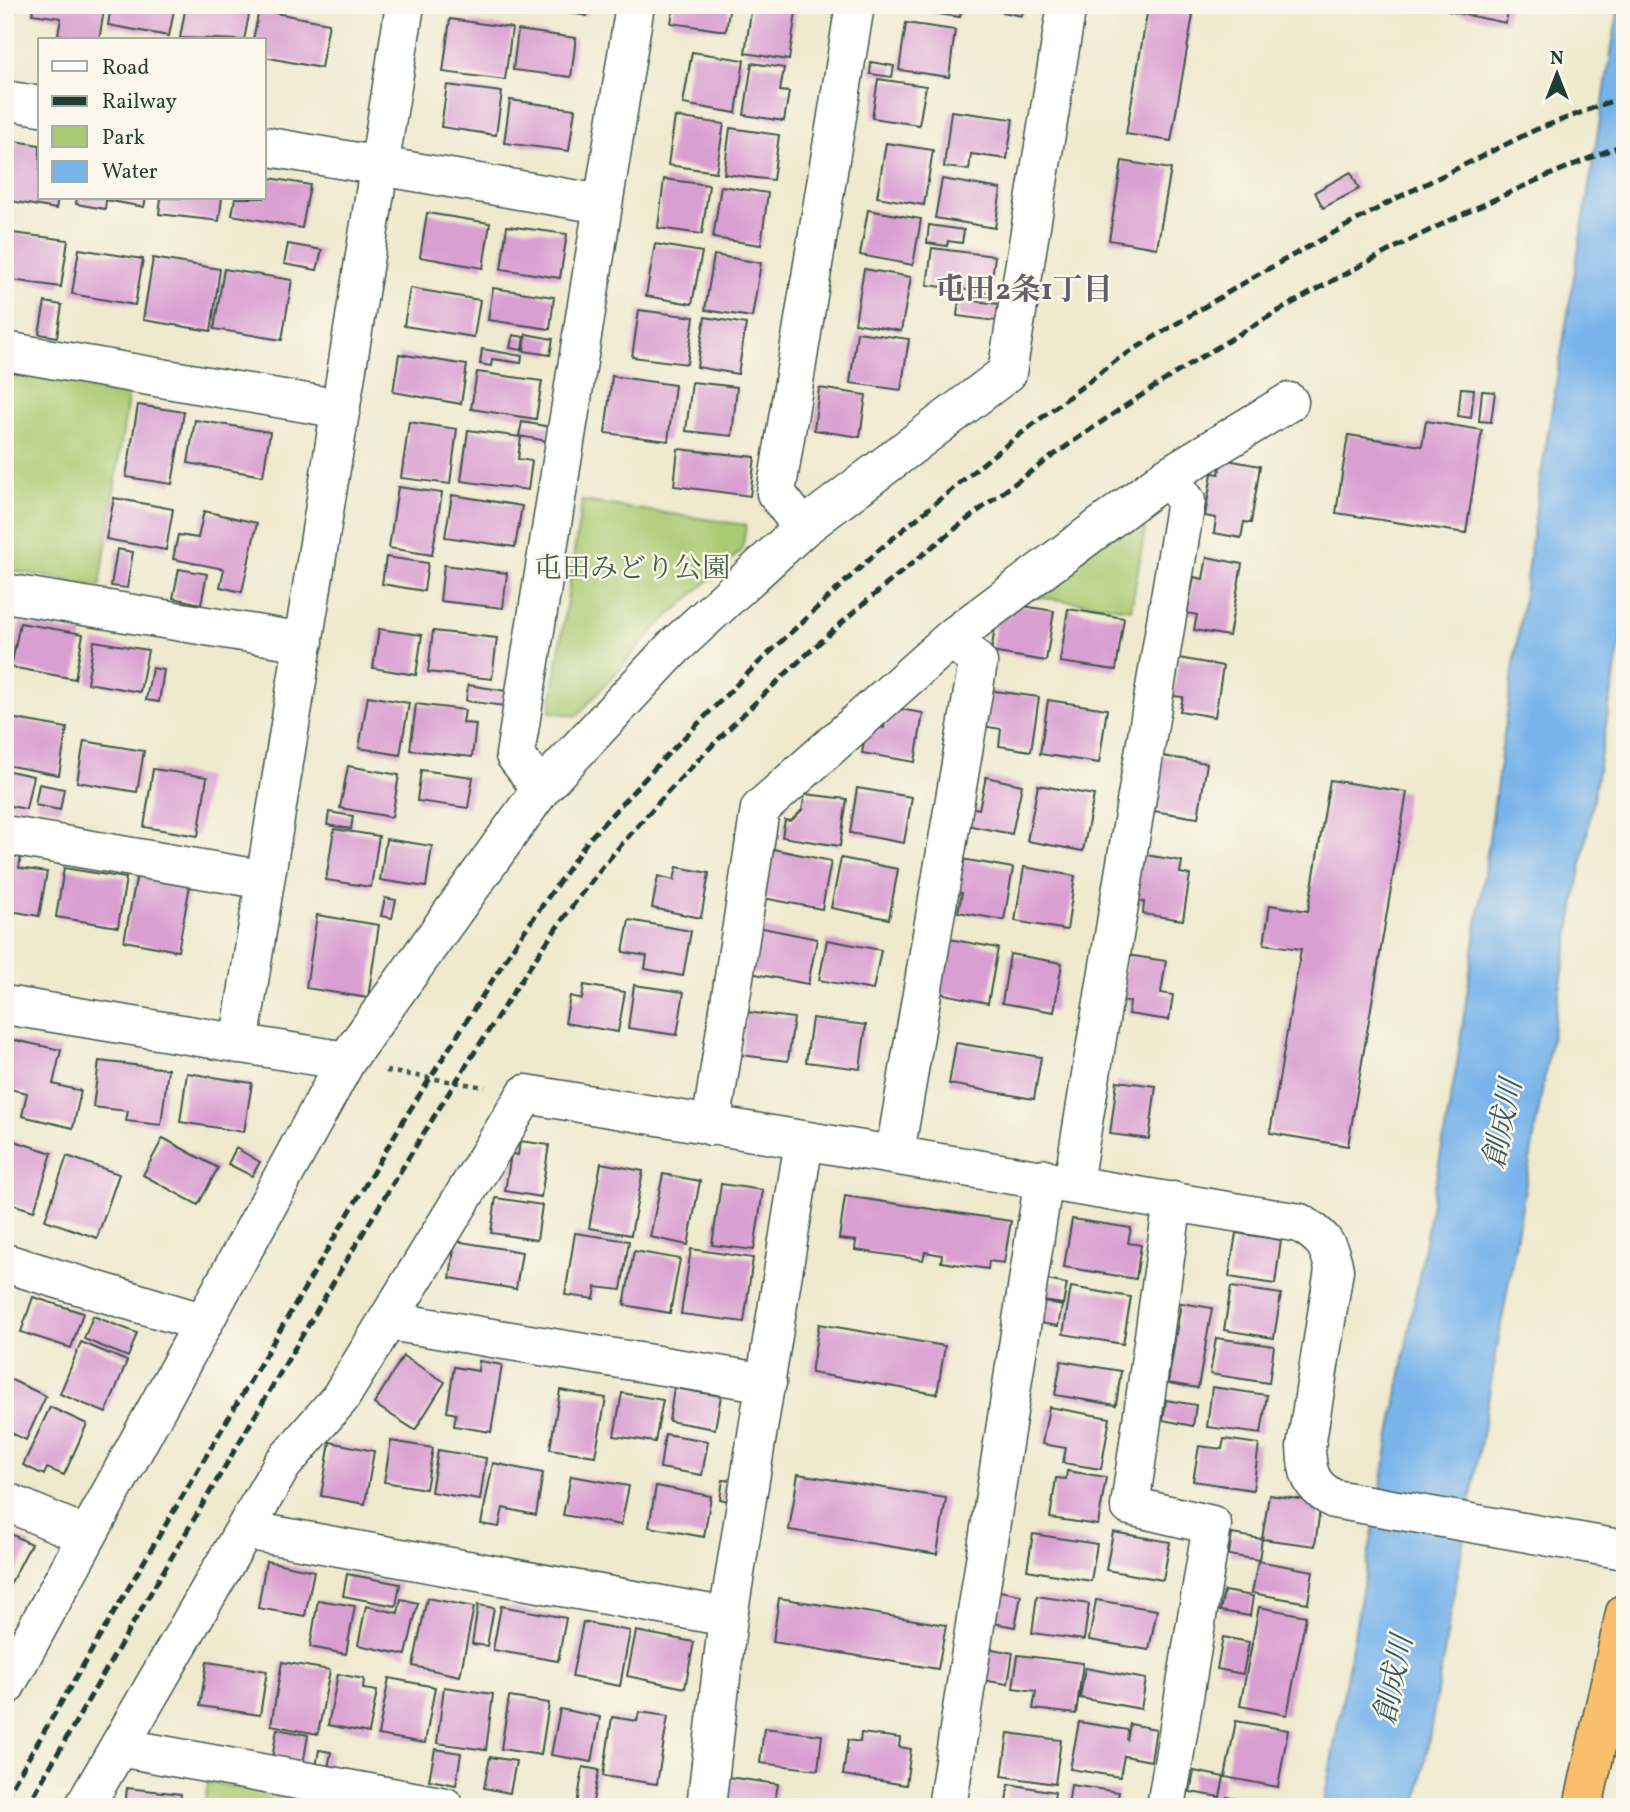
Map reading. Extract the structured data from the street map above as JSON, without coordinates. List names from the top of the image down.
{
  "districts": ["屯田2条1丁目"],
  "water": ["創成川"],
  "parks": ["屯田みどり公園"],
  "legend": [
    "Road",
    "Railway",
    "Park",
    "Water"
  ],
  "north": "top"
}
